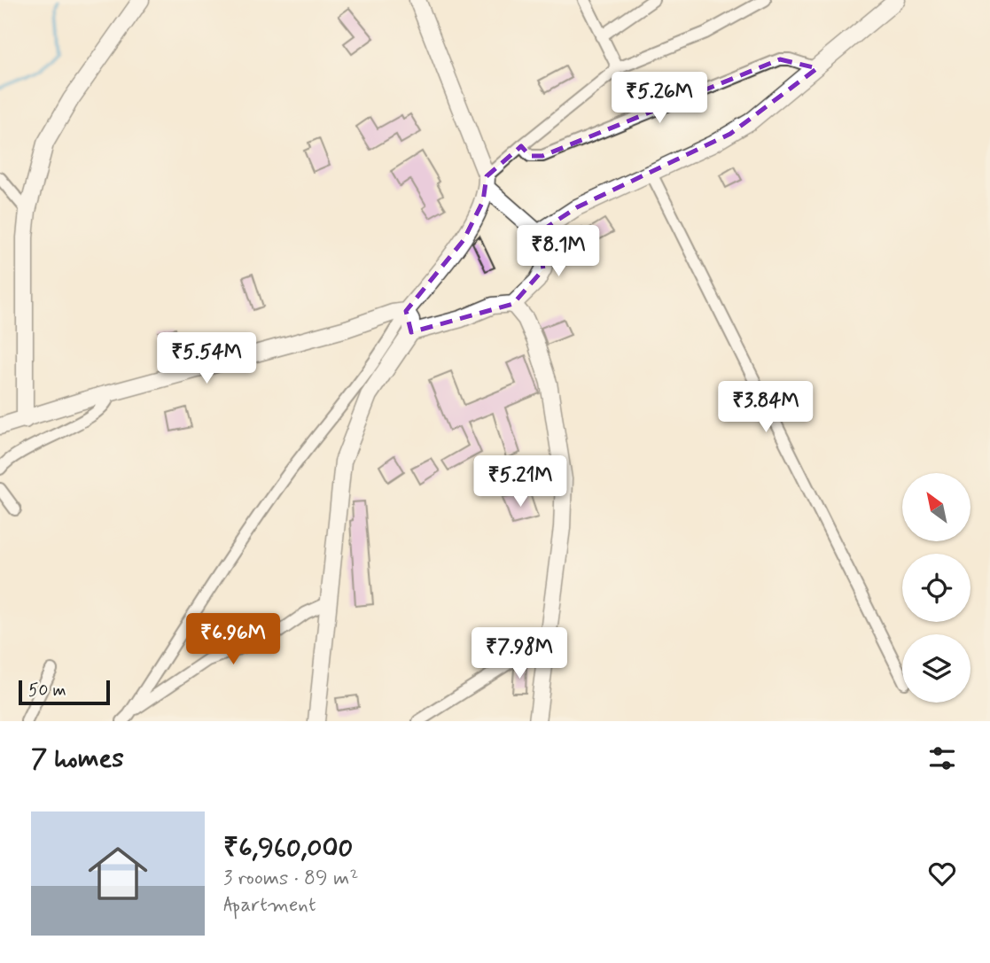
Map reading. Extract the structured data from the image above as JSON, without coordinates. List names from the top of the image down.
{
  "scale_bar": "50 m",
  "north": "top left",
  "page": {
    "price": [
      "₹5.26M",
      "₹8.1M",
      "₹5.54M",
      "₹3.84M",
      "₹5.21M",
      "₹6.96M",
      "₹7.98M"
    ],
    "scale": "50 m",
    "heading": "7 homes",
    "list": [
      {
        "name": "₹6,960,000",
        "note": "3 rooms · 89 m² · Apartment"
      }
    ]
  }
}
